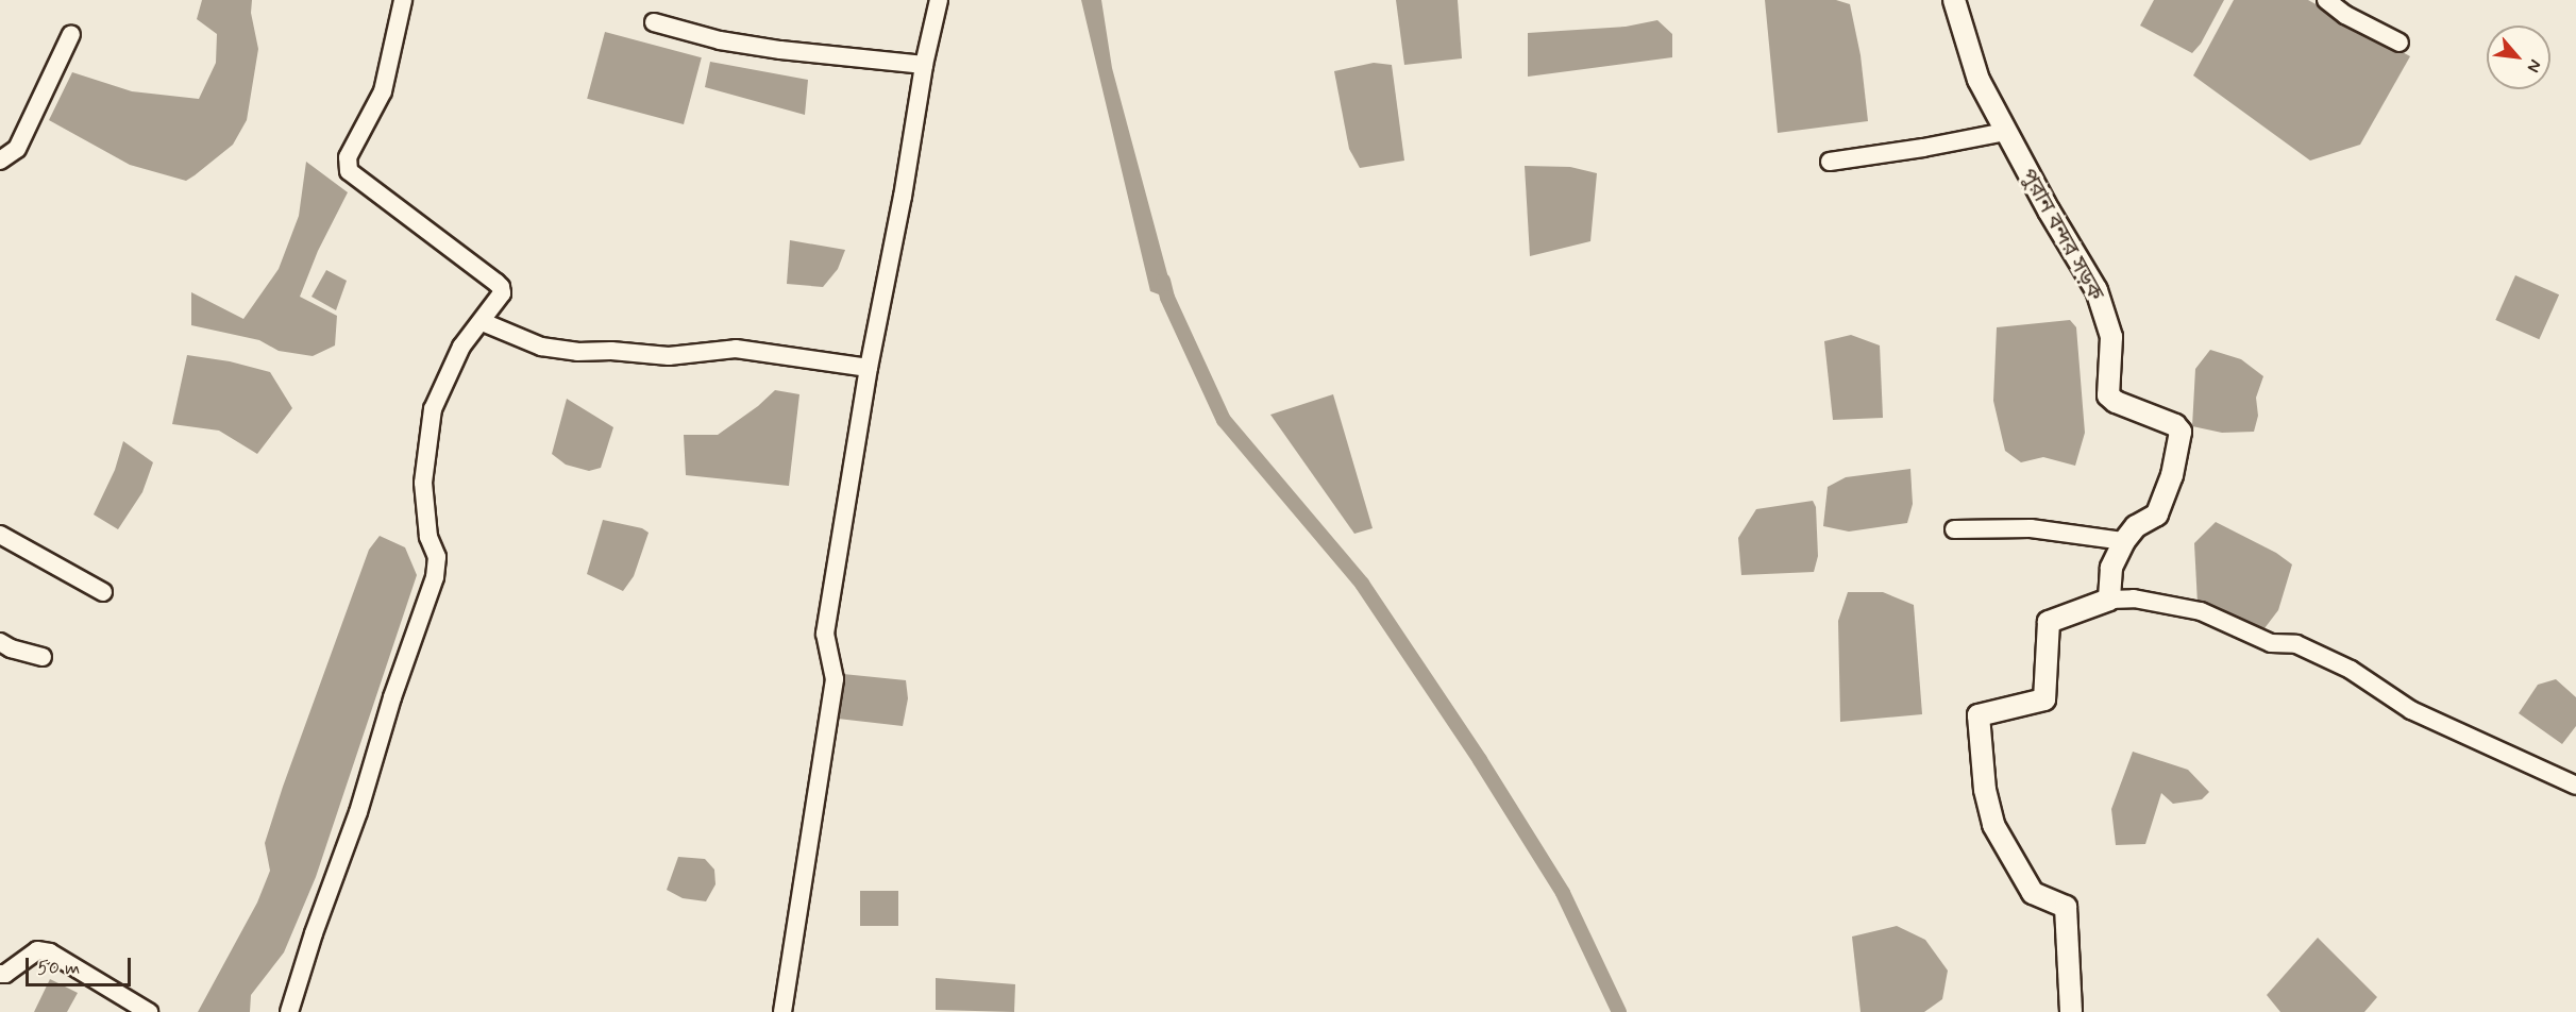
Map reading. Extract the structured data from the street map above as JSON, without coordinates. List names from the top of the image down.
{
  "streets": {
    "street": ["পুরান বন্দর সড়ক"]
  },
  "scale_bar": "50 m",
  "north": "bottom right"
}
